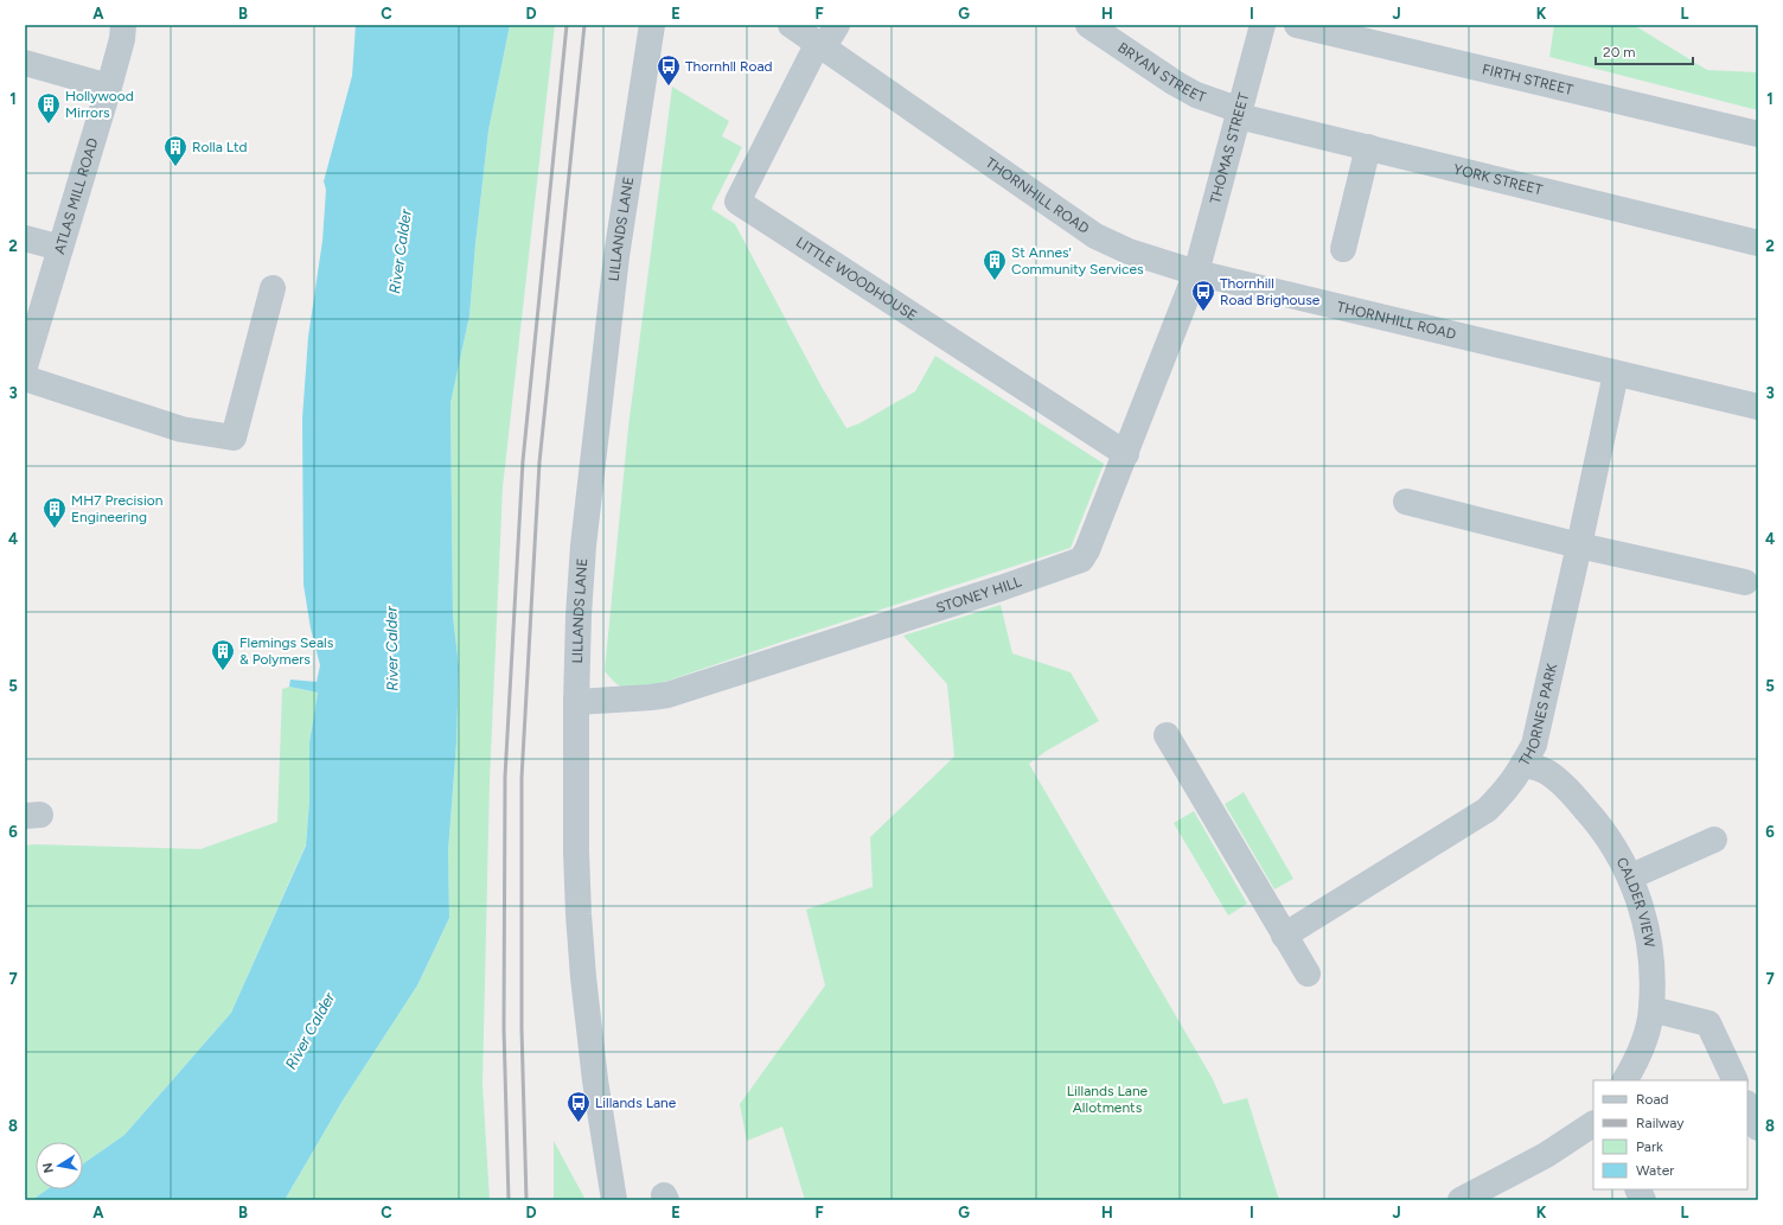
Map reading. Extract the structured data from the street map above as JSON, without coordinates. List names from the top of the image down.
{
  "streets": {
    "street": [
      "BRYAN STREET",
      "FIRTH STREET",
      "THOMAS STREET",
      "YORK STREET",
      "ATLAS MILL ROAD",
      "THORNHILL ROAD",
      "LILLANDS LANE",
      "LITTLE WOODHOUSE",
      "STONEY HILL",
      "THORNES PARK",
      "CALDER VIEW"
    ]
  },
  "crossings": [
    ["BRYAN STREET", "THOMAS STREET"],
    ["BRYAN STREET", "YORK STREET"],
    ["THOMAS STREET", "YORK STREET"],
    ["THOMAS STREET", "THORNHILL ROAD"],
    ["THOMAS STREET", "STONEY HILL"],
    ["THORNHILL ROAD", "LITTLE WOODHOUSE"],
    ["THORNHILL ROAD", "STONEY HILL"],
    ["THORNHILL ROAD", "THORNES PARK"],
    ["LILLANDS LANE", "STONEY HILL"],
    ["LITTLE WOODHOUSE", "STONEY HILL"],
    ["THORNES PARK", "CALDER VIEW"]
  ],
  "water": ["River Calder"],
  "parks": ["Lillands Lane Allotments"],
  "places": {
    "bus stop": ["Thornhll Road", "Thornhill Road Brighouse", "Lillands Lane"],
    "building": [
      "Hollywood Mirrors",
      "Rolla Ltd",
      "St Annes' Community Services",
      "MH7 Precision Engineering",
      "Flemings Seals & Polymers"
    ]
  },
  "legend": [
    "Road",
    "Railway",
    "Park",
    "Water"
  ],
  "scale_bar": "20 m",
  "north": "left",
  "grid": {
    "columns": [
      "A",
      "B",
      "C",
      "D",
      "E",
      "F",
      "G",
      "H",
      "I",
      "J",
      "K",
      "L"
    ],
    "rows": [
      "1",
      "2",
      "3",
      "4",
      "5",
      "6",
      "7",
      "8"
    ]
  }
}
